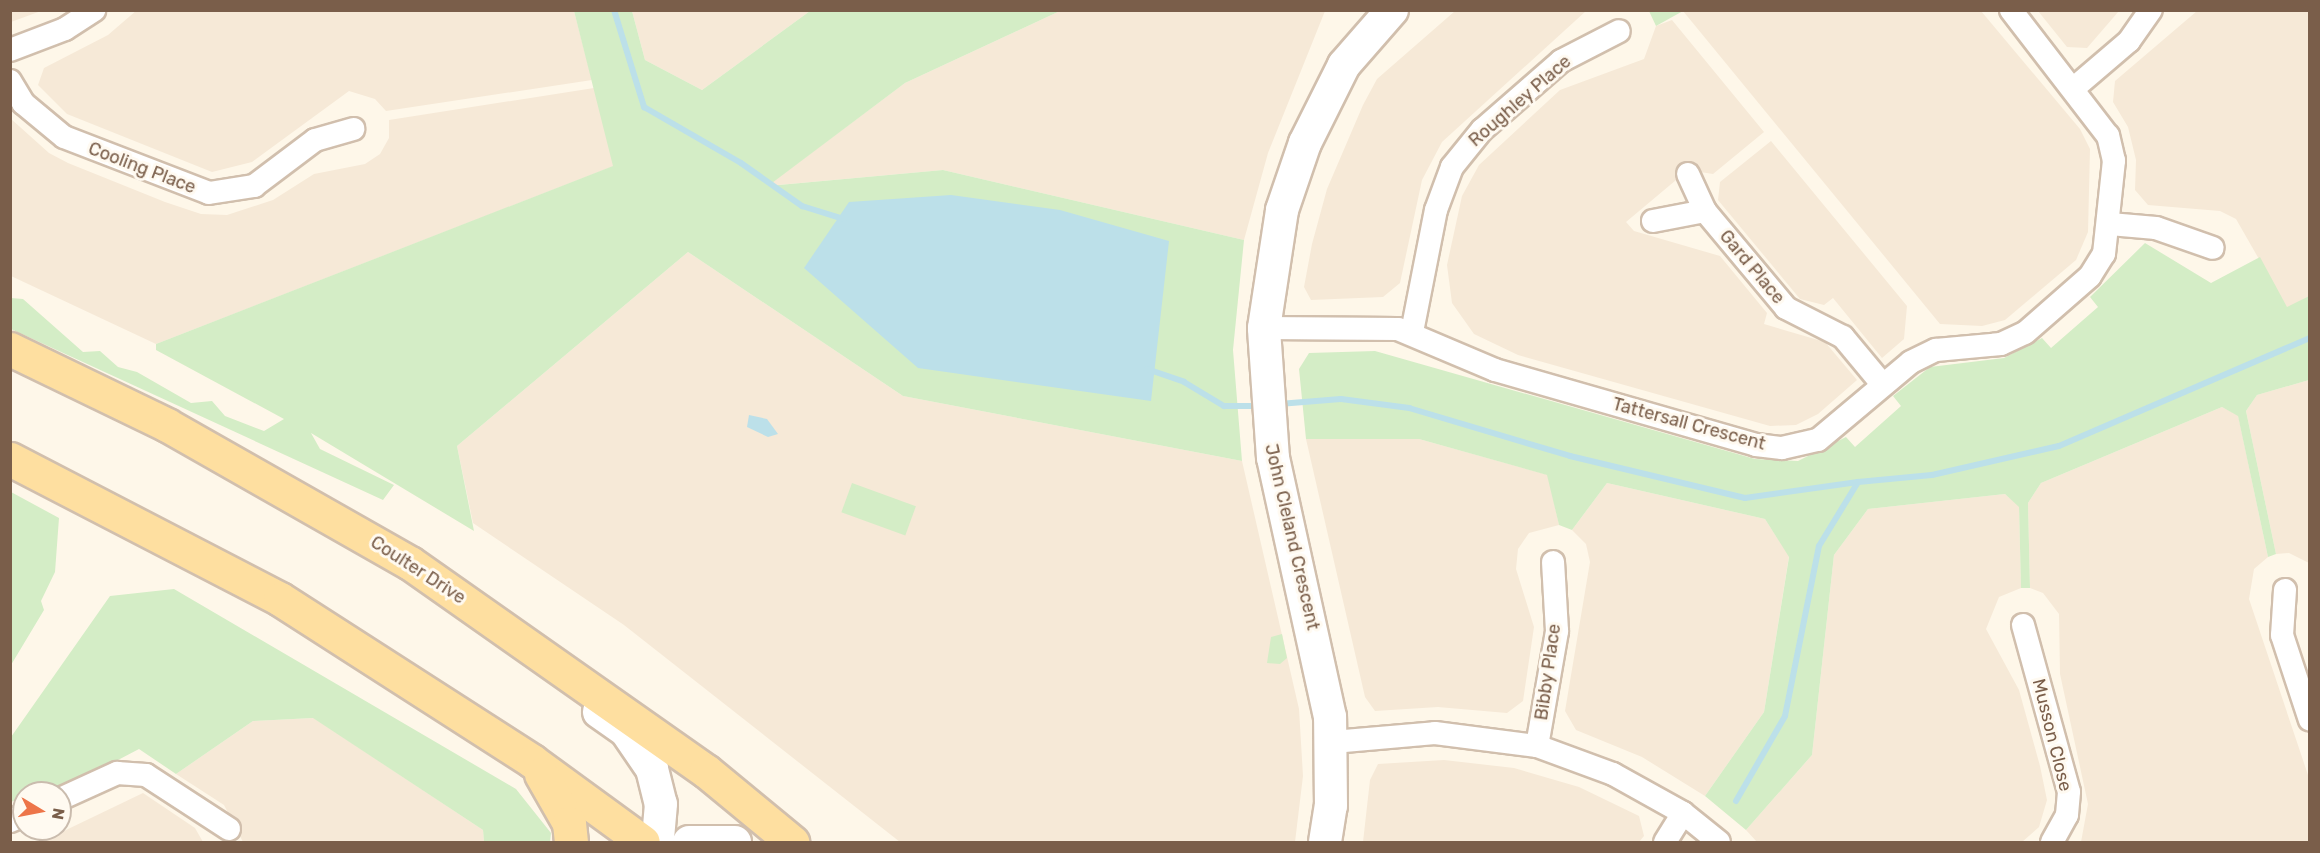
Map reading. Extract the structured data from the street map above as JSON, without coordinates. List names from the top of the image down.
{
  "streets": {
    "main road": ["Coulter Drive"],
    "street": [
      "Roughley Place",
      "Cooling Place",
      "Gard Place",
      "Tattersall Crescent",
      "John Cleland Crescent",
      "Bibby Place",
      "Musson Close"
    ]
  },
  "crossings": [
    ["Roughley Place", "Tattersall Crescent"],
    ["Gard Place", "Tattersall Crescent"],
    ["Tattersall Crescent", "John Cleland Crescent"]
  ],
  "north": "right"
}
